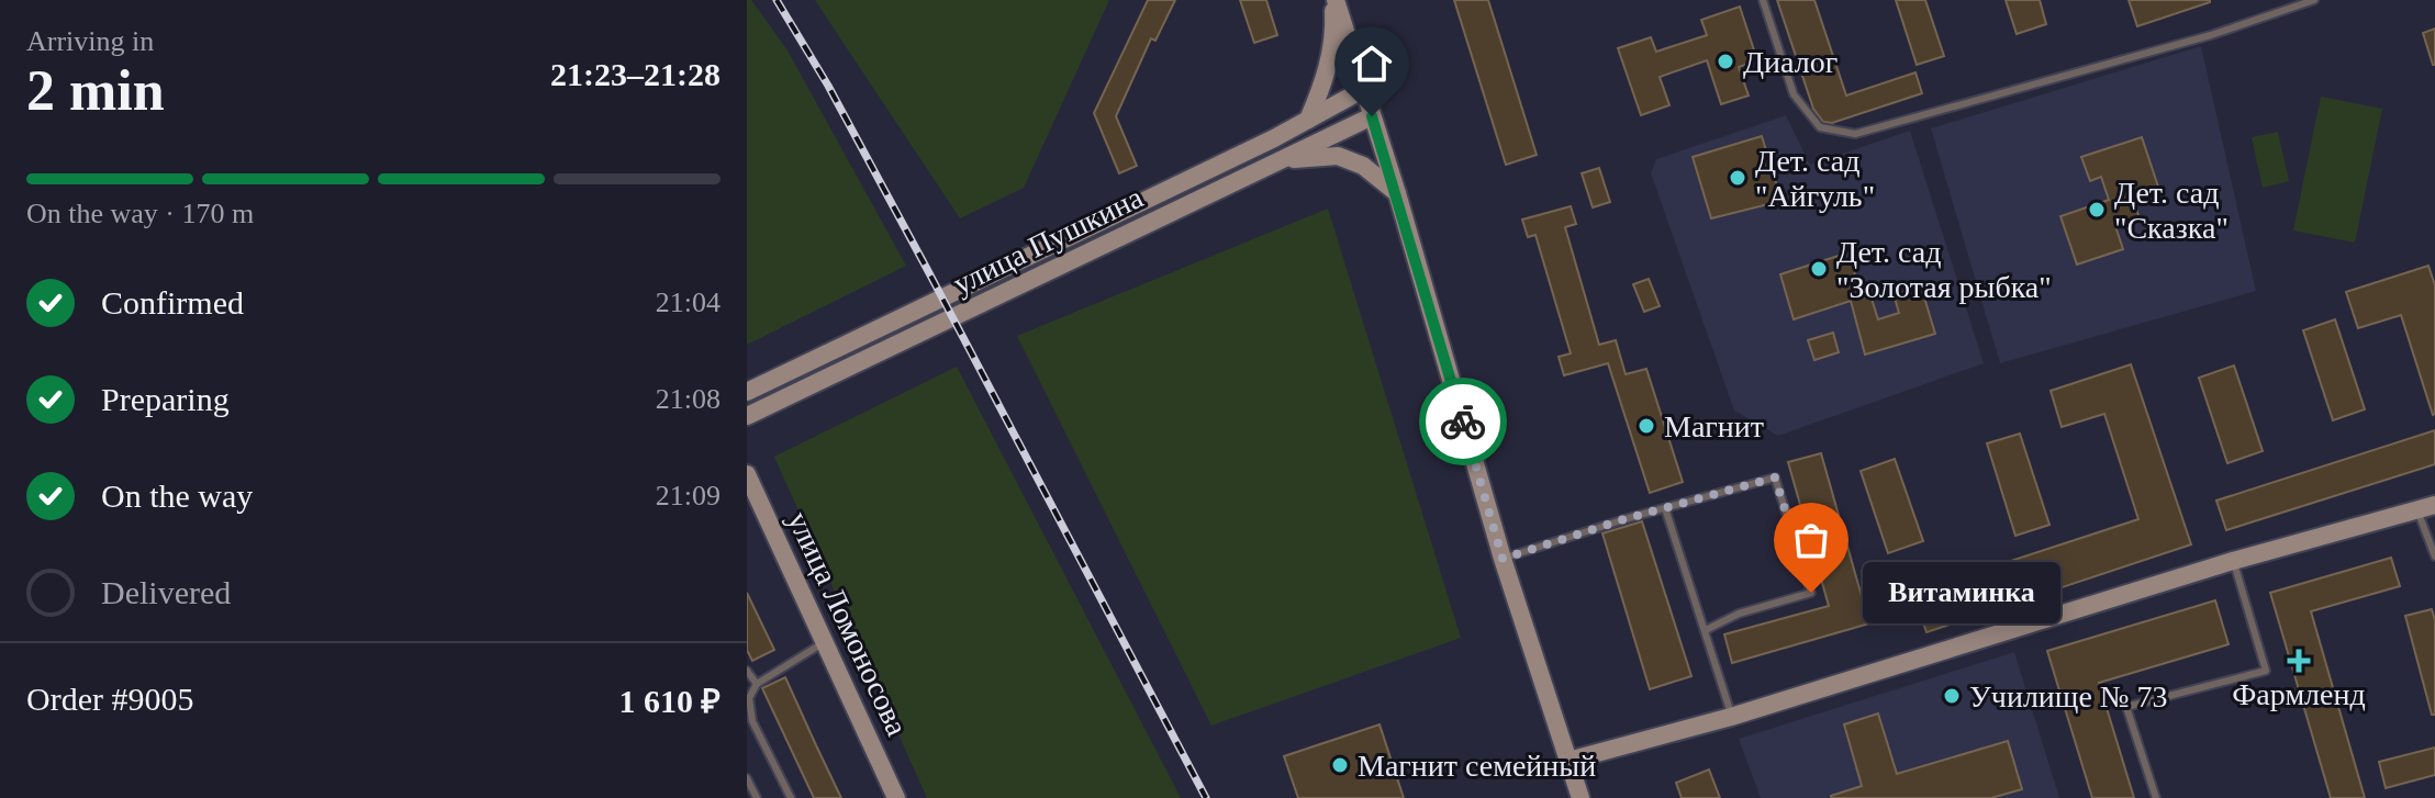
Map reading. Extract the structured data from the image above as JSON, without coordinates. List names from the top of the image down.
{
  "streets": {
    "main road": ["улица Пушкина", "улица Ломоносова"]
  },
  "places": {
    "other": [
      "Диалог",
      "Дет. сад \"Айгуль\"",
      "Дет. сад \"Сказка\"",
      "Дет. сад \"Золотая рыбка\"",
      "Магнит",
      "Витаминка",
      "Училище № 73",
      "Магнит семейный"
    ],
    "health": ["Фармленд"]
  },
  "page": {
    "heading": ["2 min", "Arriving in", "21:23–21:28"],
    "panel": ["Order #9005", "1 610 ₽"],
    "bar": "On the way · 170 m",
    "list": [
      ["Confirmed", "21:04"],
      ["Preparing", "21:08"],
      ["On the way", "21:09"],
      "Delivered"
    ],
    "bubble": "Витаминка"
  }
}
